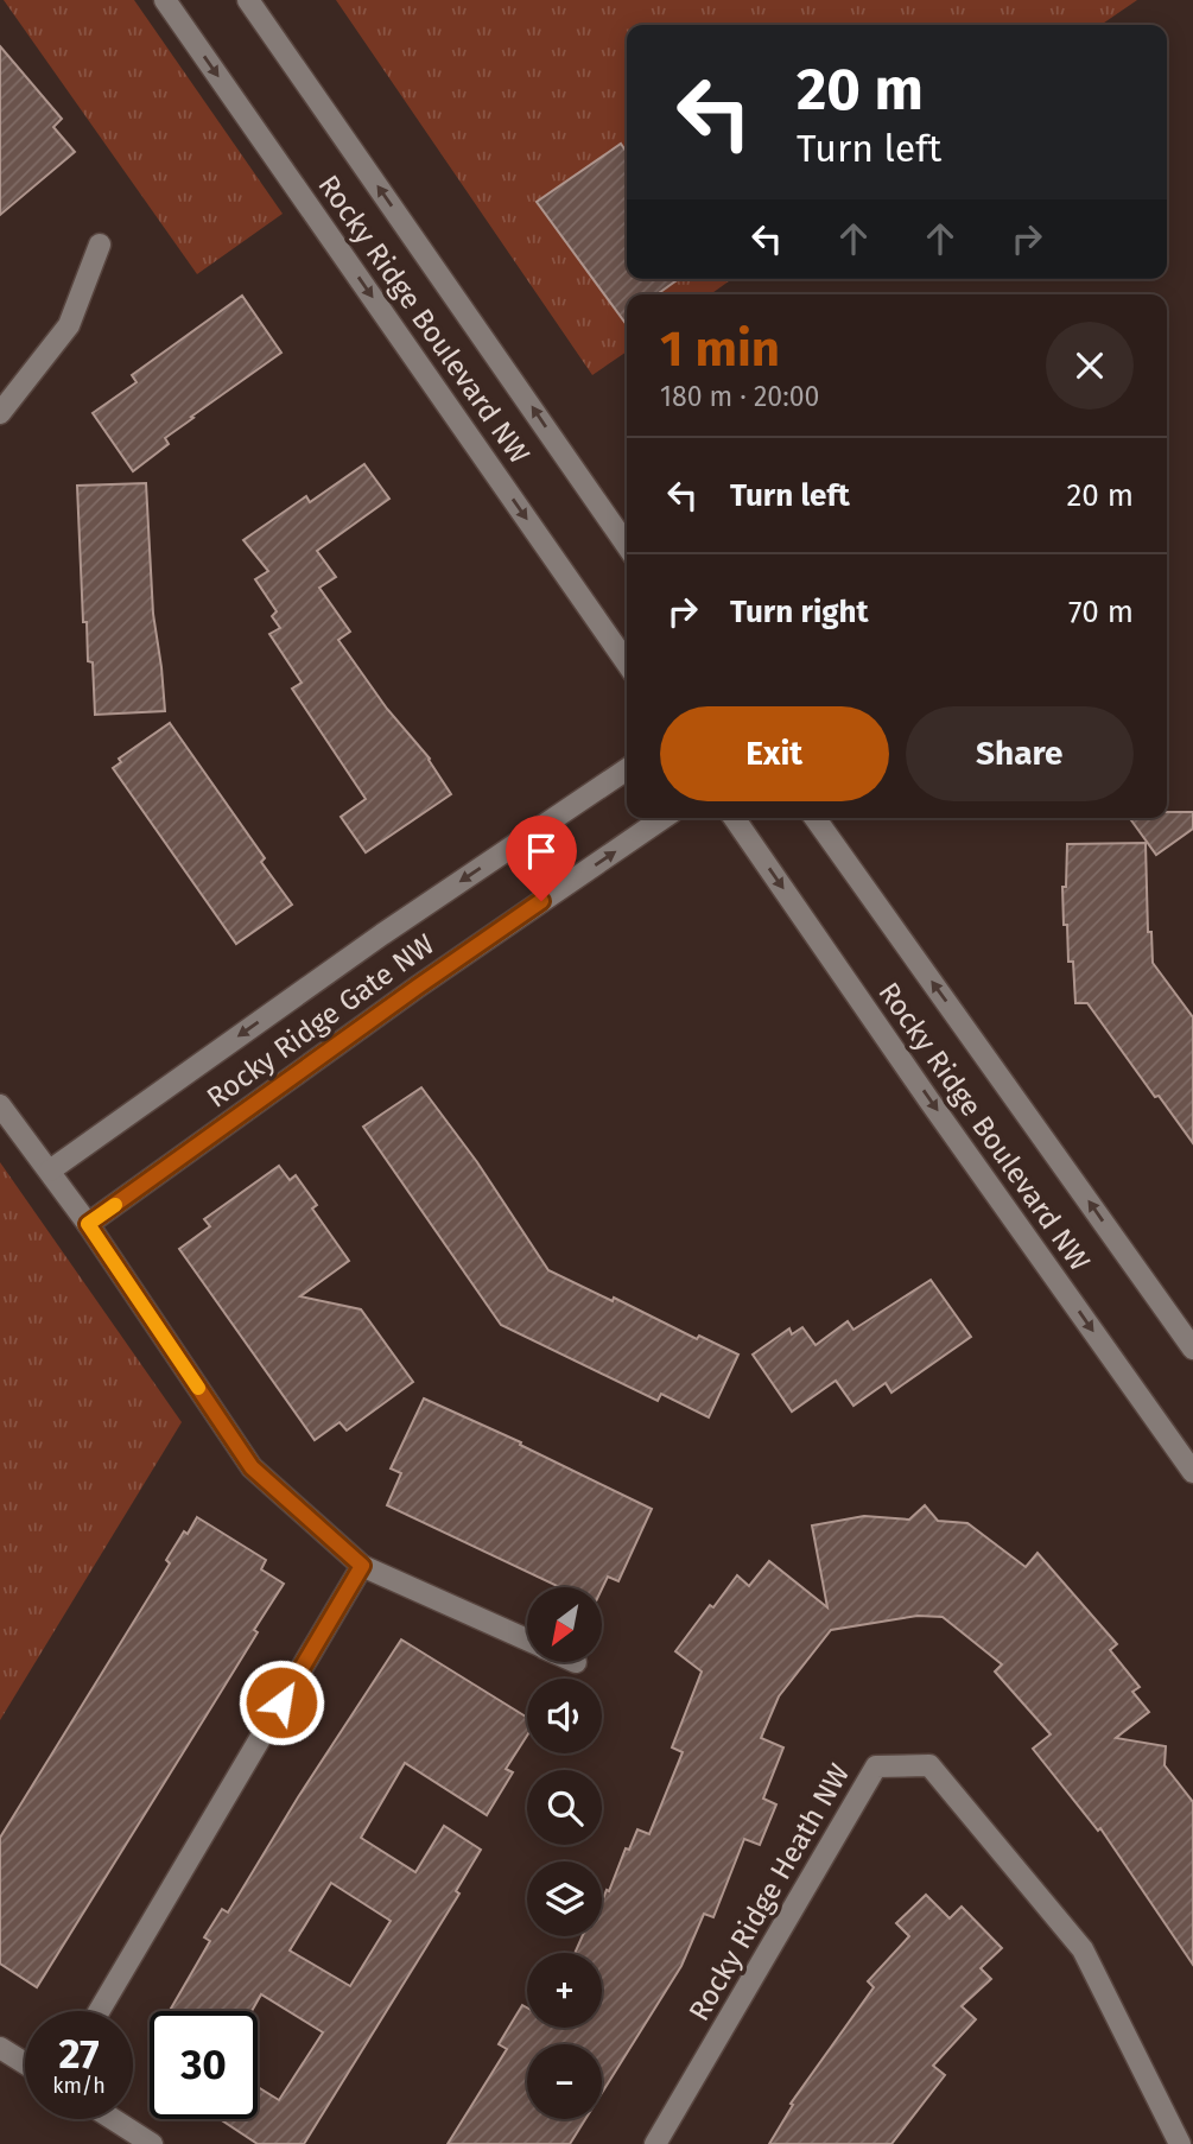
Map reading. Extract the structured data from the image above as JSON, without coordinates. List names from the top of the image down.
{
  "streets": {
    "street": ["Rocky Ridge Boulevard NW", "Rocky Ridge Gate NW", "Rocky Ridge Heath NW"]
  },
  "north": "bottom left",
  "page": {
    "turn": ["20 m", "Turn left"],
    "heading": ["1 min", "180 m · 20:00"],
    "list": [
      {
        "name": "Turn left",
        "value": "20 m"
      },
      {
        "name": "Turn right",
        "value": "70 m"
      }
    ],
    "buttons": ["Exit", "Share"],
    "map_buttons": ["+", "−"],
    "speed": "27 km/h",
    "limit": "30"
  }
}
